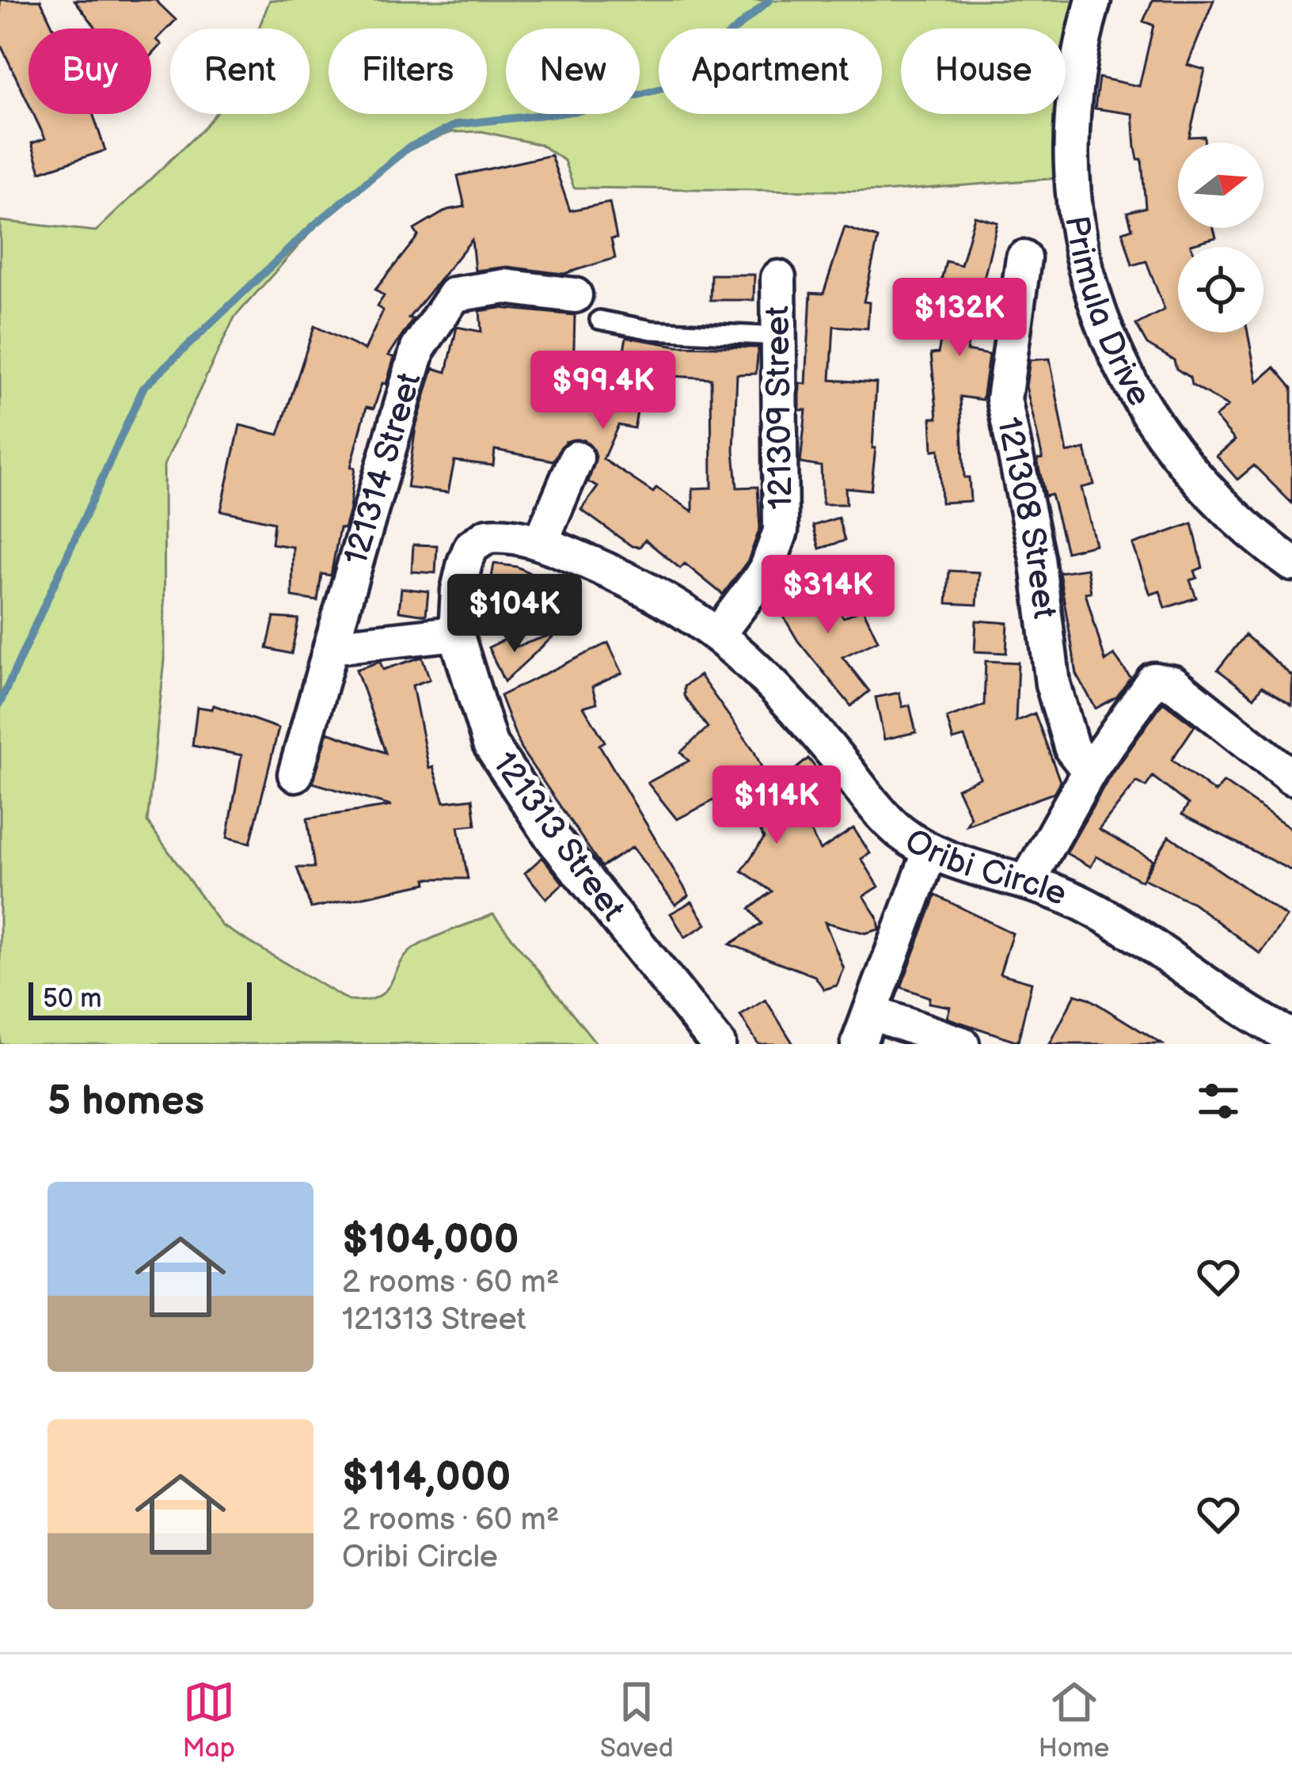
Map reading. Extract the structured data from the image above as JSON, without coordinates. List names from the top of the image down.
{
  "streets": {
    "street": [
      "Primula Drive",
      "121309 Street",
      "121314 Street",
      "121308 Street",
      "121313 Street",
      "Oribi Circle"
    ]
  },
  "crossings": [
    ["121309 Street", "Oribi Circle"],
    ["121313 Street", "Oribi Circle"]
  ],
  "scale_bar": "50 m",
  "north": "right",
  "page": {
    "chip": [
      "Buy",
      "Rent",
      "Filters",
      "New",
      "Apartment",
      "House"
    ],
    "price": [
      "$132K",
      "$99.4K",
      "$314K",
      "$104K",
      "$114K"
    ],
    "scale": "50 m",
    "heading": "5 homes",
    "list": [
      {
        "name": "$104,000",
        "note": "2 rooms · 60 m² · 121313 Street"
      },
      {
        "name": "$114,000",
        "note": "2 rooms · 60 m² · Oribi Circle"
      }
    ],
    "tabs": ["Map", "Saved", "Home"]
  }
}
